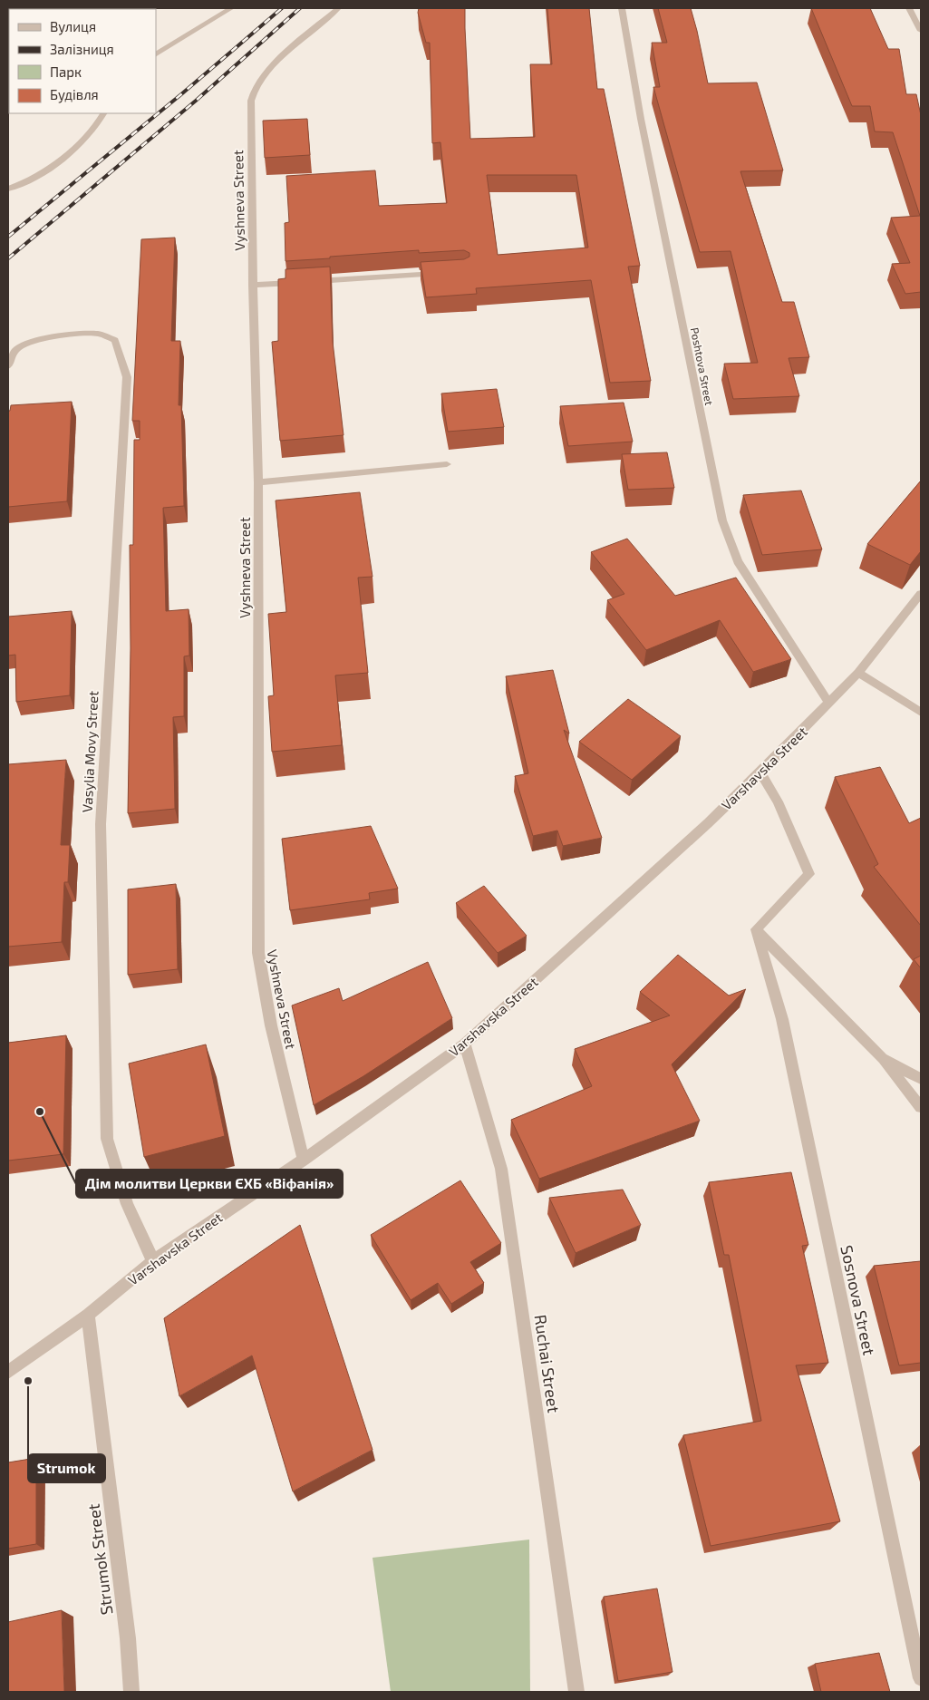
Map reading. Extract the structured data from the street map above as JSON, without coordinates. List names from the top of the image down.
{
  "streets": {
    "street": [
      "Vyshneva Street",
      "Poshtova Street",
      "Vasylia Movy Street",
      "Varshavska Street",
      "Sosnova Street",
      "Ruchai Street",
      "Strumok Street"
    ]
  },
  "crossings": [
    ["Vyshneva Street", "Varshavska Street"],
    ["Poshtova Street", "Varshavska Street"],
    ["Vasylia Movy Street", "Varshavska Street"],
    ["Varshavska Street", "Ruchai Street"],
    ["Varshavska Street", "Strumok Street"]
  ],
  "places": ["Дім молитви Церкви ЄХБ «Віфанія»", "Strumok"],
  "legend": [
    "Вулиця",
    "Залізниця",
    "Парк",
    "Будівля"
  ]
}
